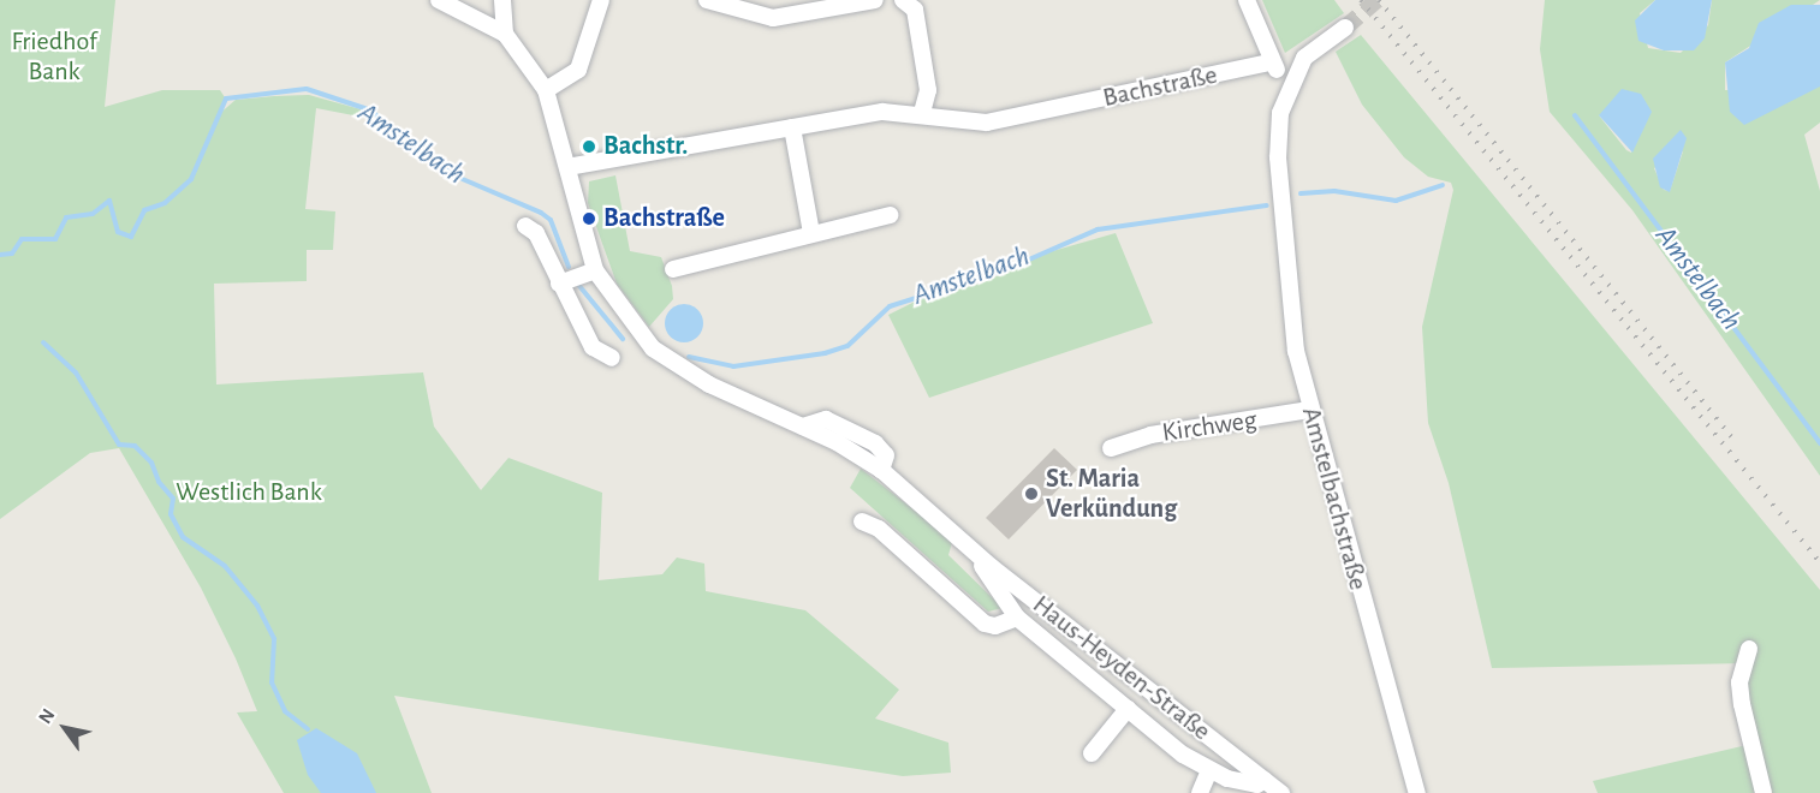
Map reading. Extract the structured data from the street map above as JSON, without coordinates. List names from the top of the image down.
{
  "streets": {
    "street": [
      "Bachstraße",
      "Kirchweg",
      "Amstelbachstraße",
      "Haus-Heyden-Straße"
    ]
  },
  "crossings": [
    ["Bachstraße", "Haus-Heyden-Straße"],
    ["Kirchweg", "Amstelbachstraße"]
  ],
  "water": ["Amstelbach"],
  "parks": ["Friedhof Bank", "Westlich Bank"],
  "places": ["Bachstr.", "Bachstraße", "St. Maria Verkündung"],
  "north": "top left"
}
